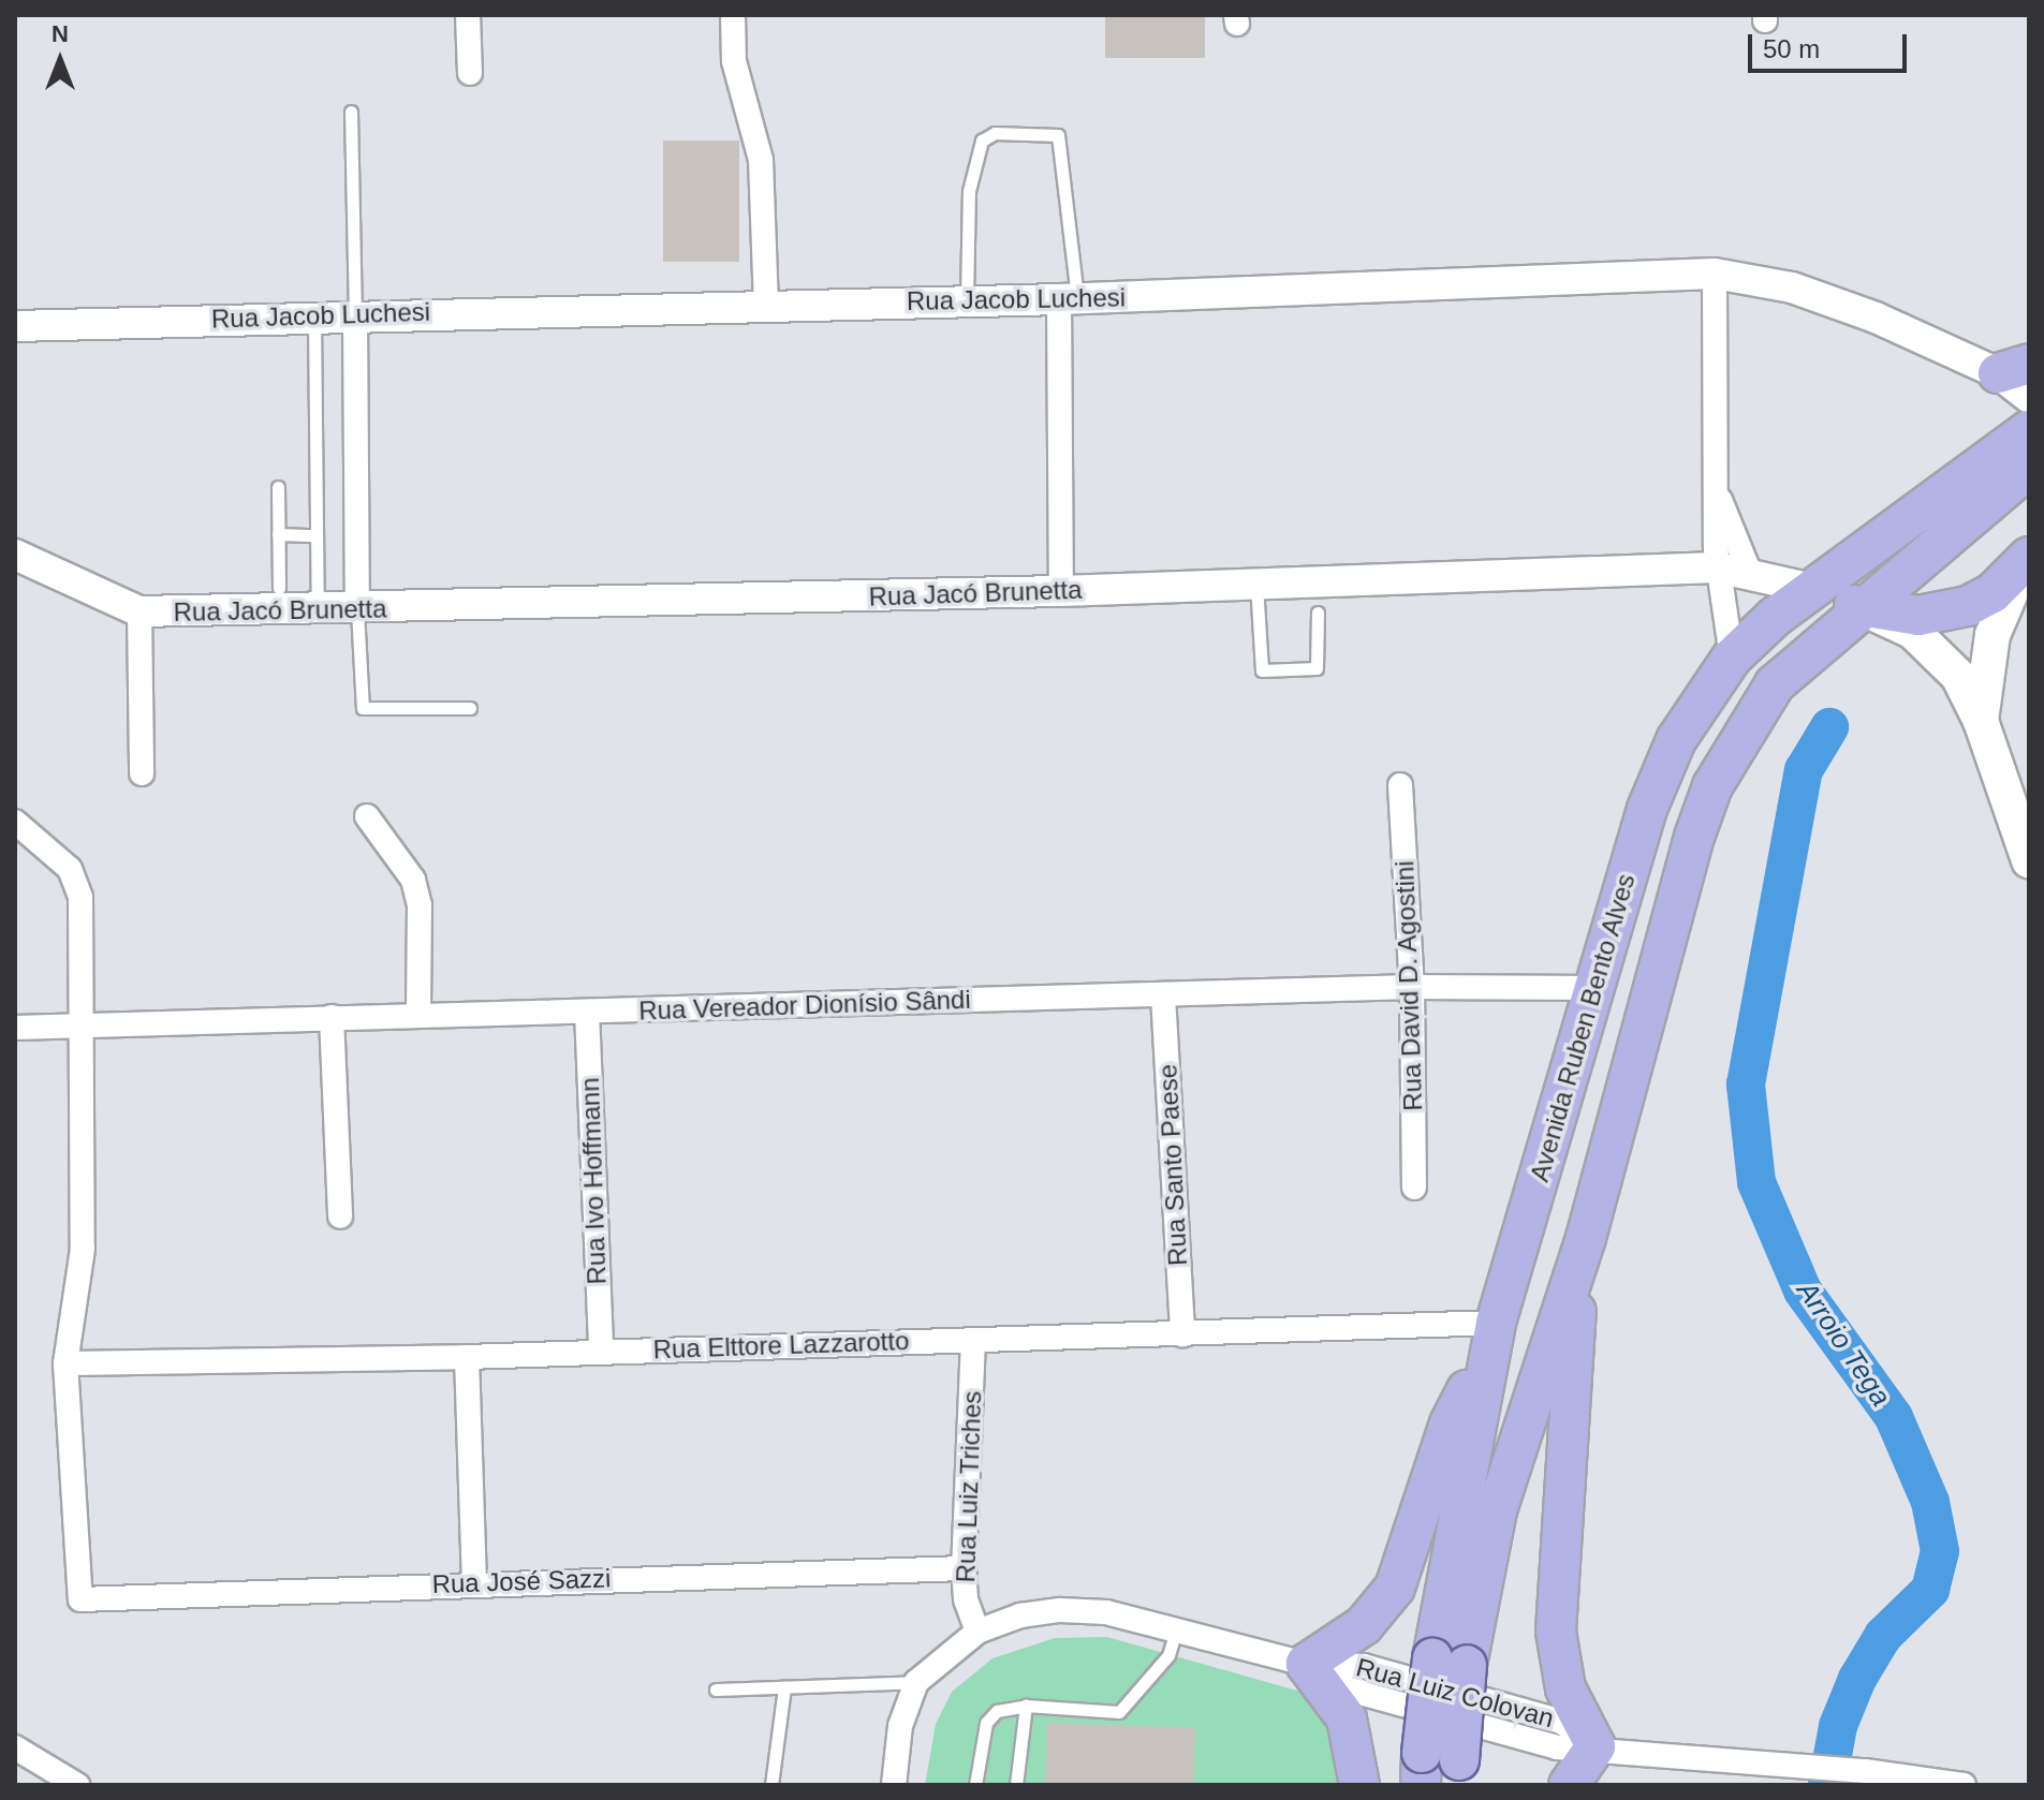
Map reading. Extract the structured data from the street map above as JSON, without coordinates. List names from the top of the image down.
{
  "streets": {
    "main road": ["Avenida Ruben Bento Alves"],
    "street": [
      "Rua Jacob Luchesi",
      "Rua Jacó Brunetta",
      "Rua David D. Agostini",
      "Rua Vereador Dionísio Sândi",
      "Rua Santo Paese",
      "Rua Ivo Hoffmann",
      "Rua Elttore Lazzarotto",
      "Rua Luiz Triches",
      "Rua José Sazzi",
      "Rua Luiz Colovan"
    ]
  },
  "crossings": [
    ["Rua Jacó Brunetta", "Avenida Ruben Bento Alves"],
    ["Rua David D. Agostini", "Rua Vereador Dionísio Sândi"],
    ["Rua Vereador Dionísio Sândi", "Avenida Ruben Bento Alves"],
    ["Rua Vereador Dionísio Sândi", "Rua Santo Paese"],
    ["Rua Vereador Dionísio Sândi", "Rua Ivo Hoffmann"],
    ["Avenida Ruben Bento Alves", "Rua Elttore Lazzarotto"],
    ["Rua Santo Paese", "Rua Elttore Lazzarotto"],
    ["Rua Ivo Hoffmann", "Rua Elttore Lazzarotto"],
    ["Rua Elttore Lazzarotto", "Rua Luiz Triches"],
    ["Rua Elttore Lazzarotto", "Rua José Sazzi"],
    ["Rua Luiz Triches", "Rua José Sazzi"],
    ["Rua Luiz Triches", "Rua Luiz Colovan"]
  ],
  "water": ["Arroio Tega"],
  "scale_bar": "50 m",
  "north": "top"
}
